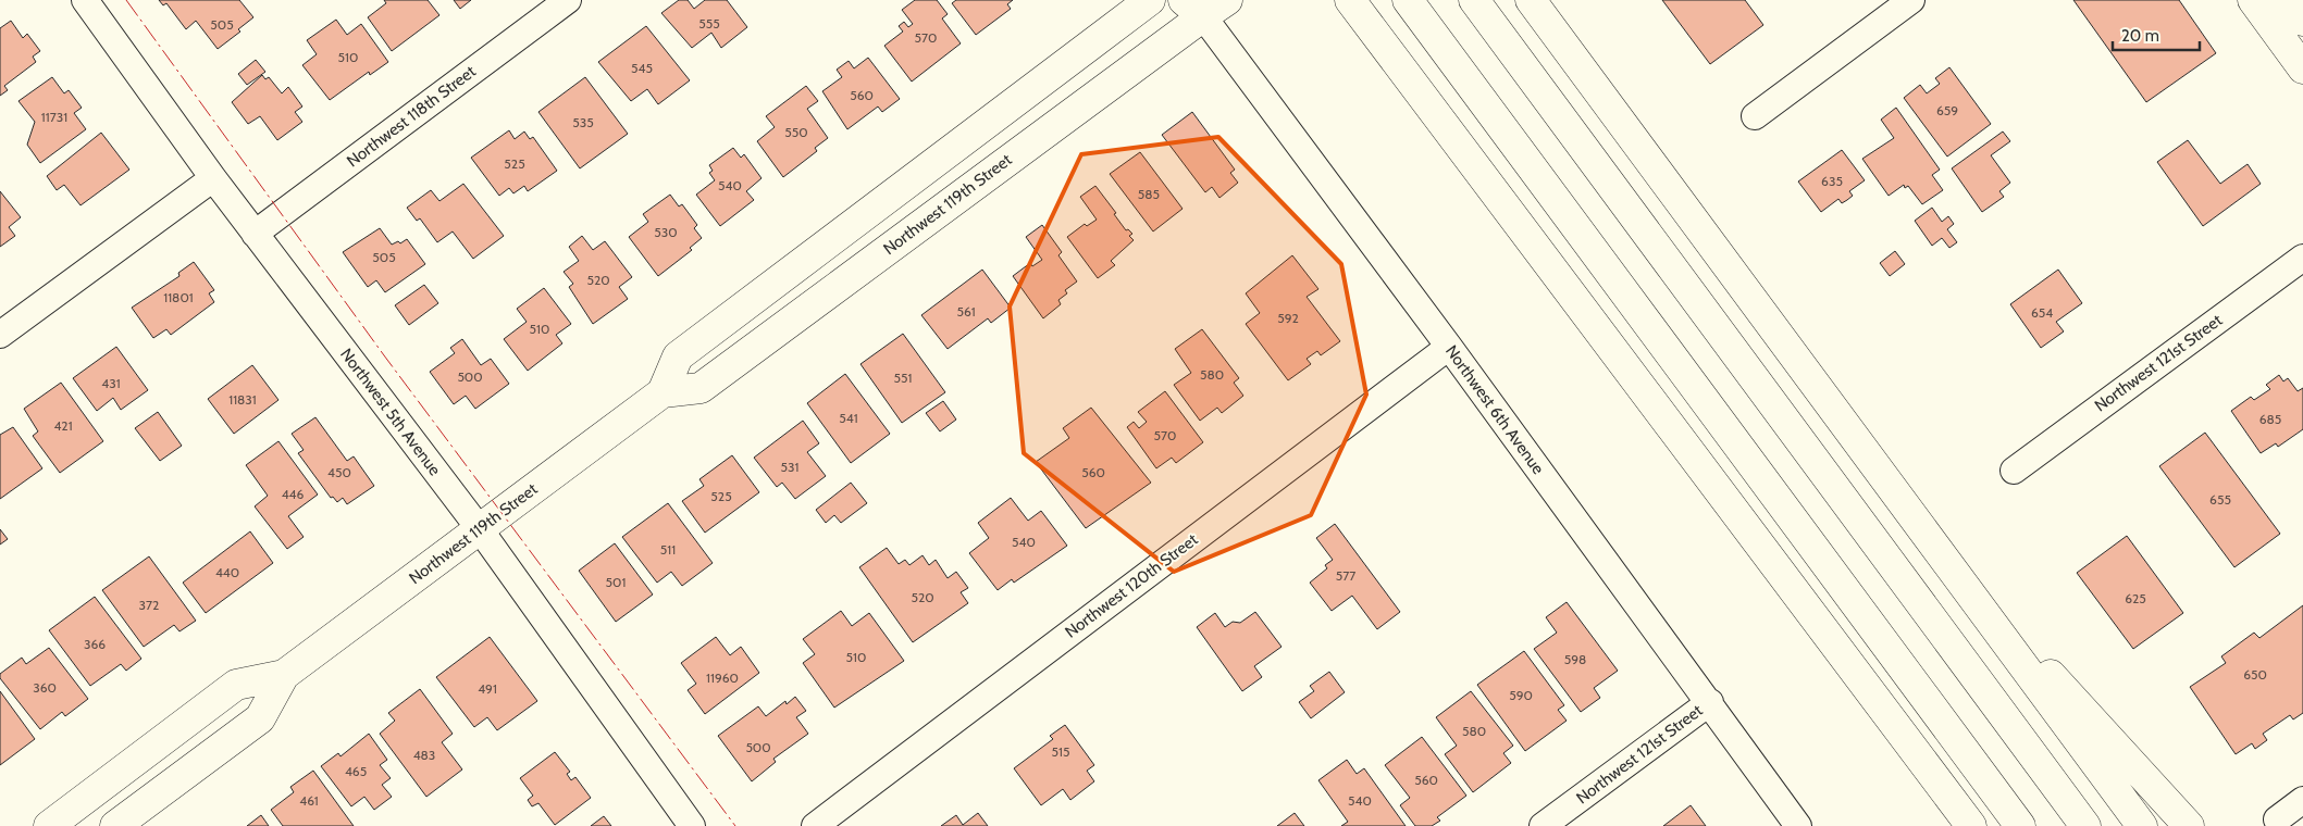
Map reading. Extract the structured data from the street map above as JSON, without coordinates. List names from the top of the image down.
{
  "streets": {
    "main road": ["Northwest 119th Street"],
    "street": [
      "Northwest 118th Street",
      "Northwest 121st Street",
      "Northwest 6th Avenue",
      "Northwest 5th Avenue",
      "Northwest 120th Street"
    ]
  },
  "crossings": [
    ["Northwest 118th Street", "Northwest 5th Avenue"],
    ["Northwest 119th Street", "Northwest 6th Avenue"],
    ["Northwest 119th Street", "Northwest 5th Avenue"],
    ["Northwest 121st Street", "Northwest 6th Avenue"],
    ["Northwest 6th Avenue", "Northwest 120th Street"]
  ],
  "house_numbers": [
    "555",
    "505",
    "570",
    "510",
    "545",
    "560",
    "659",
    "11731",
    "535",
    "550",
    "525",
    "635",
    "540",
    "585",
    "530",
    "505",
    "520",
    "11801",
    "561",
    "654",
    "592",
    "510",
    "580",
    "500",
    "551",
    "431",
    "11831",
    "541",
    "685",
    "421",
    "570",
    "531",
    "450",
    "560",
    "446",
    "525",
    "655",
    "540",
    "511",
    "440",
    "577",
    "501",
    "520",
    "625",
    "372",
    "366",
    "510",
    "598",
    "650",
    "11960",
    "360",
    "491",
    "590",
    "580",
    "500",
    "515",
    "483",
    "465",
    "560",
    "461",
    "540"
  ],
  "scale_bar": "20 m"
}
